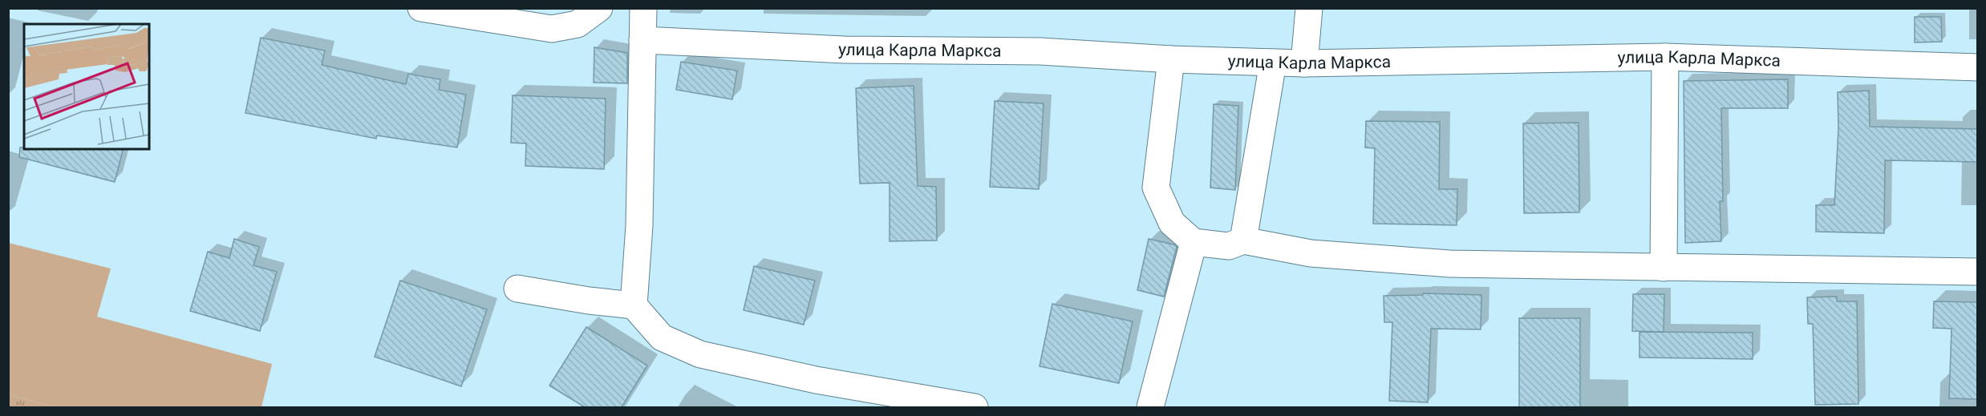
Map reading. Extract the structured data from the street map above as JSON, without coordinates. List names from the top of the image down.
{
  "streets": {
    "street": ["улица Карла Маркса"]
  }
}
